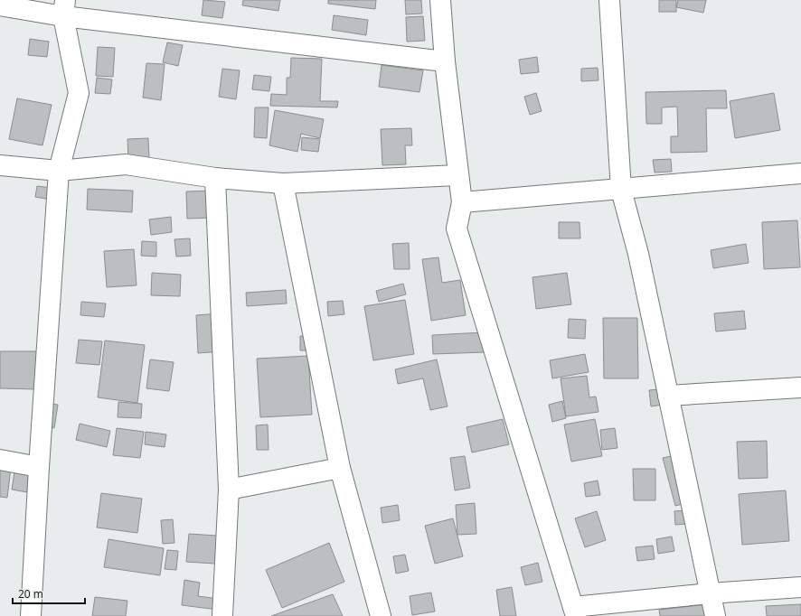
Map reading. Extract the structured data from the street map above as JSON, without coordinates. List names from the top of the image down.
{
  "scale_bar": "20 m"
}
